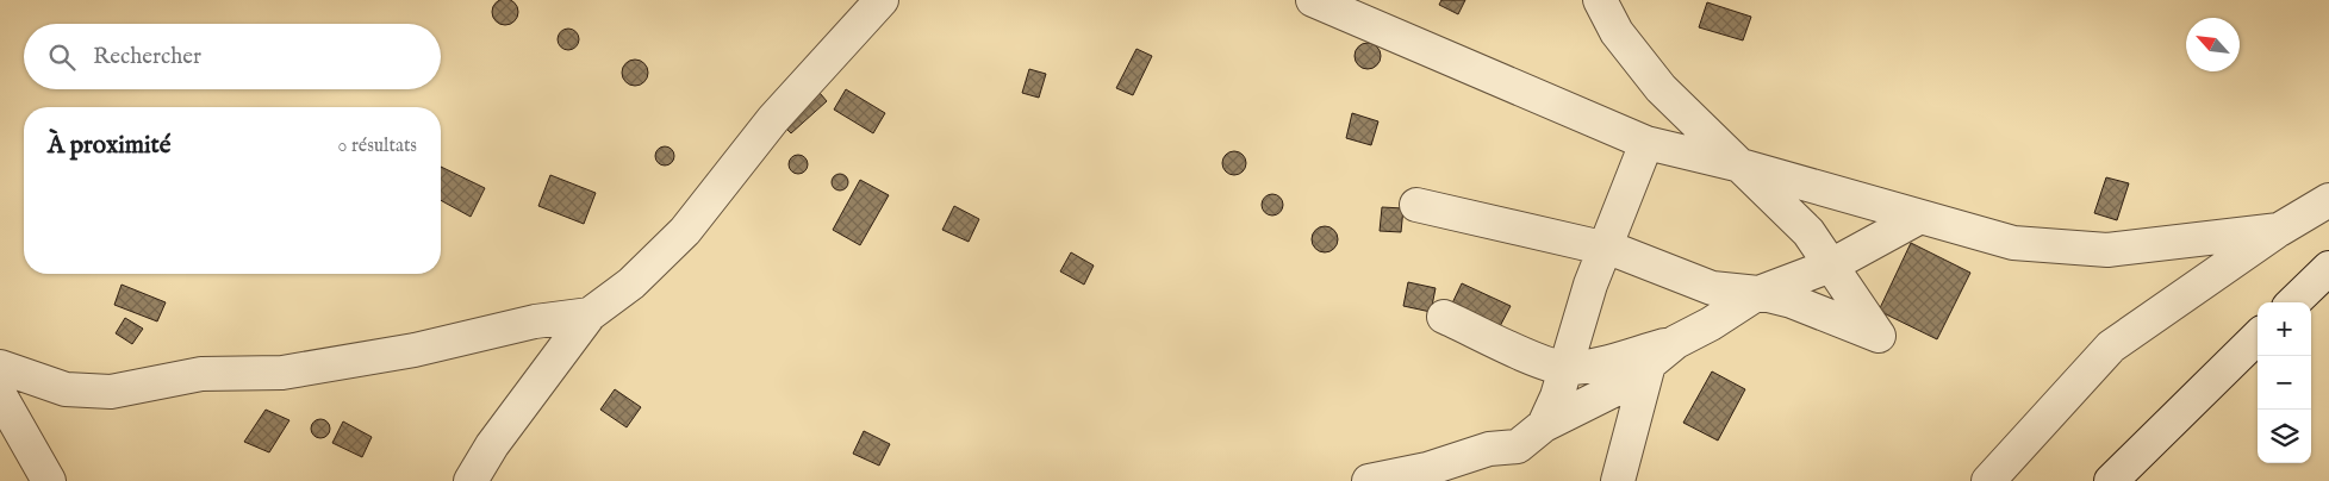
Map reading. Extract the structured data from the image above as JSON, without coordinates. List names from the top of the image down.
{
  "north": "top left",
  "page": {
    "search": "Rechercher",
    "heading": ["À proximité", "0 résultats"],
    "map_buttons": ["+", "−"]
  }
}
